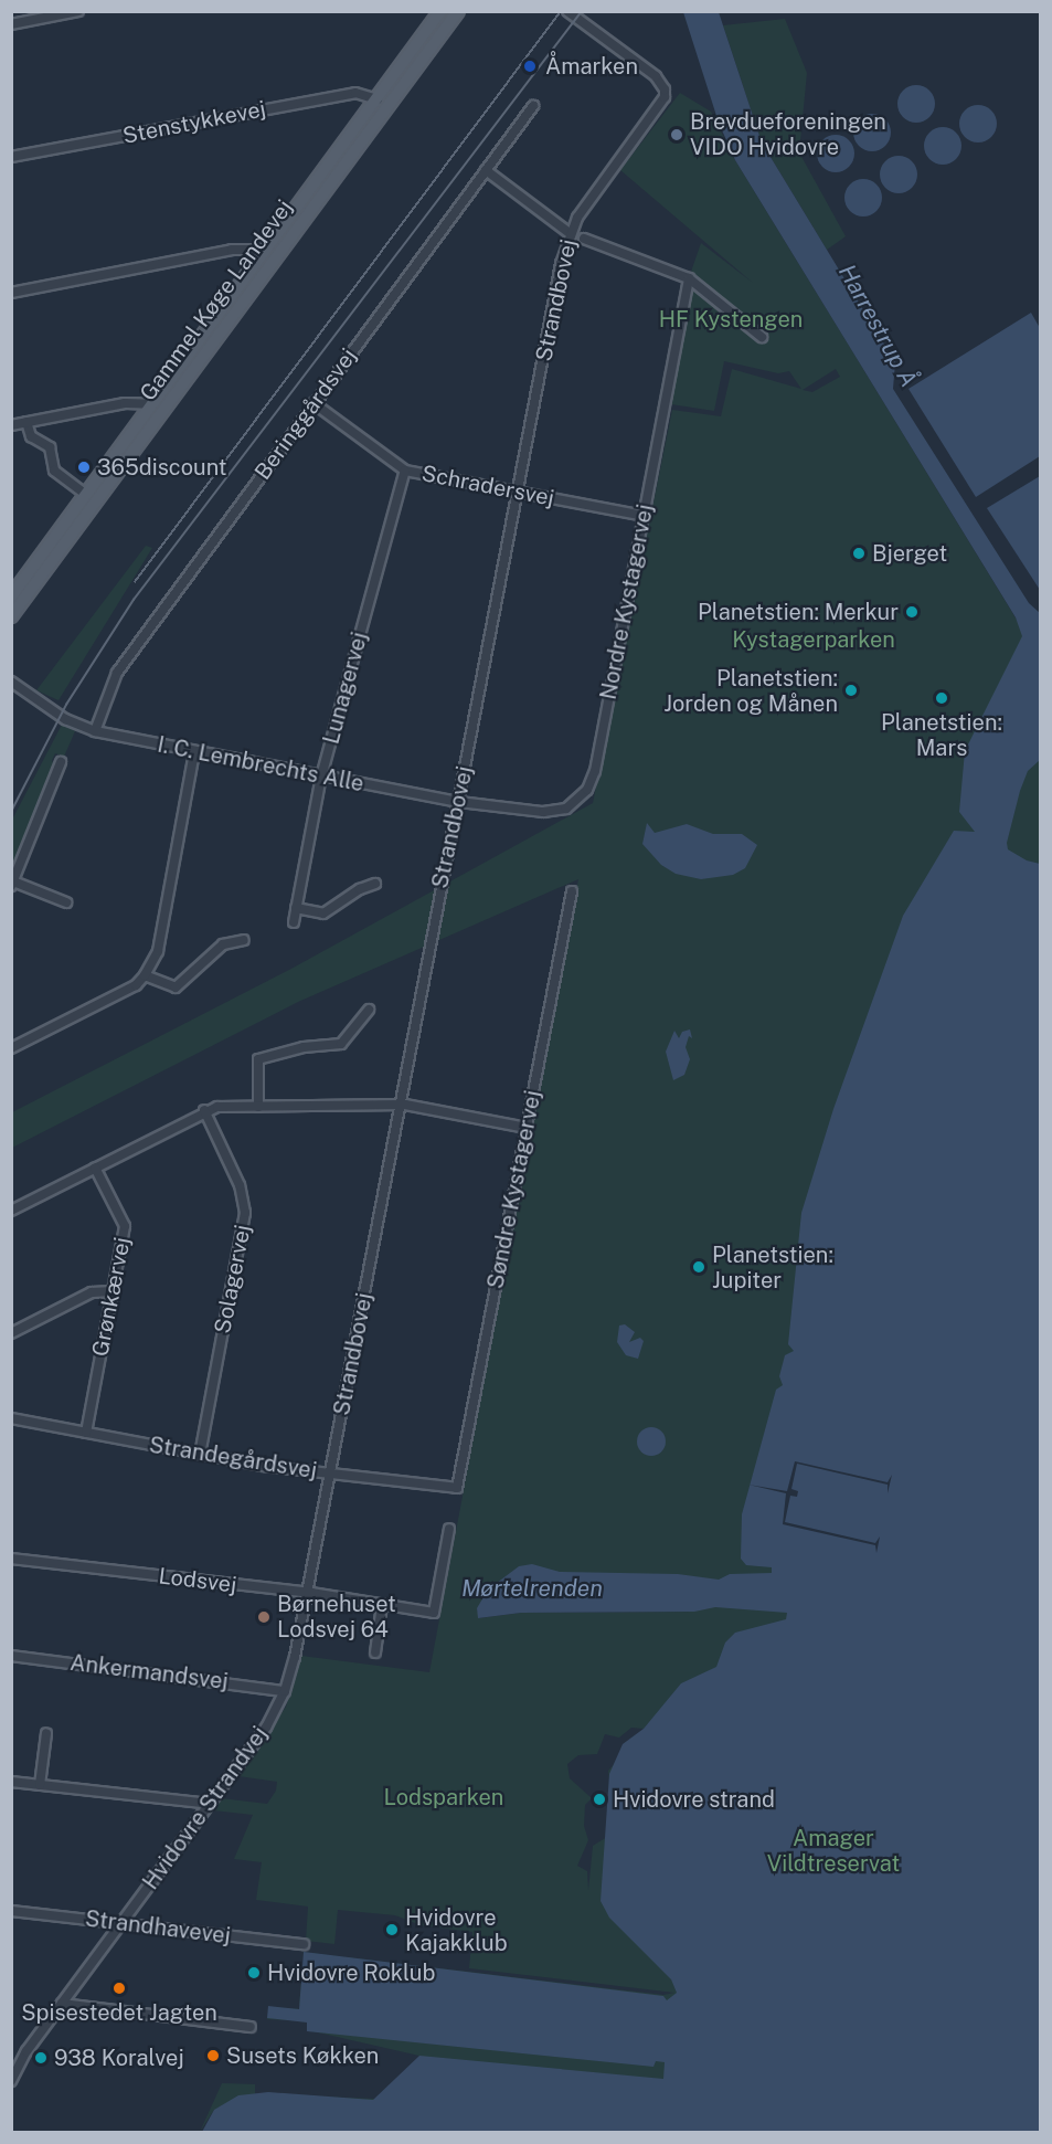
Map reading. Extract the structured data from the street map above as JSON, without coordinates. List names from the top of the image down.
{
  "streets": {
    "main road": ["Gammel Køge Landevej"],
    "street": [
      "Stenstykkevej",
      "Strandbovej",
      "Beringgårdsvej",
      "Schradersvej",
      "Nordre Kystagervej",
      "Lunagervej",
      "I. C. Lembrechts Alle",
      "Søndre Kystagervej",
      "Solagervej",
      "Grønkærvej",
      "Strandegårdsvej",
      "Lodsvej",
      "Ankermandsvej",
      "Hvidovre Strandvej",
      "Strandhavevej"
    ]
  },
  "crossings": [
    ["Stenstykkevej", "Gammel Køge Landevej"],
    ["Strandbovej", "Schradersvej"],
    ["Strandbovej", "Nordre Kystagervej"],
    ["Strandbovej", "I. C. Lembrechts Alle"],
    ["Strandbovej", "Strandegårdsvej"],
    ["Strandbovej", "Lodsvej"],
    ["Strandbovej", "Hvidovre Strandvej"],
    ["Beringgårdsvej", "Schradersvej"],
    ["Beringgårdsvej", "I. C. Lembrechts Alle"],
    ["Schradersvej", "Nordre Kystagervej"],
    ["Schradersvej", "Lunagervej"],
    ["Nordre Kystagervej", "I. C. Lembrechts Alle"],
    ["Lunagervej", "I. C. Lembrechts Alle"],
    ["Søndre Kystagervej", "Strandegårdsvej"],
    ["Solagervej", "Strandegårdsvej"],
    ["Grønkærvej", "Strandegårdsvej"],
    ["Lodsvej", "Hvidovre Strandvej"],
    ["Ankermandsvej", "Hvidovre Strandvej"],
    ["Hvidovre Strandvej", "Strandhavevej"]
  ],
  "water": ["Harrestrup Å", "Mørtelrenden"],
  "parks": [
    "HF Kystengen",
    "Kystagerparken",
    "Lodsparken",
    "Amager Vildtreservat"
  ],
  "places": [
    "Åmarken",
    "Brevdueforeningen VIDO Hvidovre",
    "365discount",
    "Bjerget",
    "Planetstien: Merkur",
    "Planetstien: Jorden og Månen",
    "Planetstien: Mars",
    "Planetstien: Jupiter",
    "Børnehuset Lodsvej 64",
    "Hvidovre strand",
    "Hvidovre Kajakklub",
    "Hvidovre Roklub",
    "Spisestedet Jagten",
    "Susets Køkken",
    "938 Koralvej"
  ]
}
